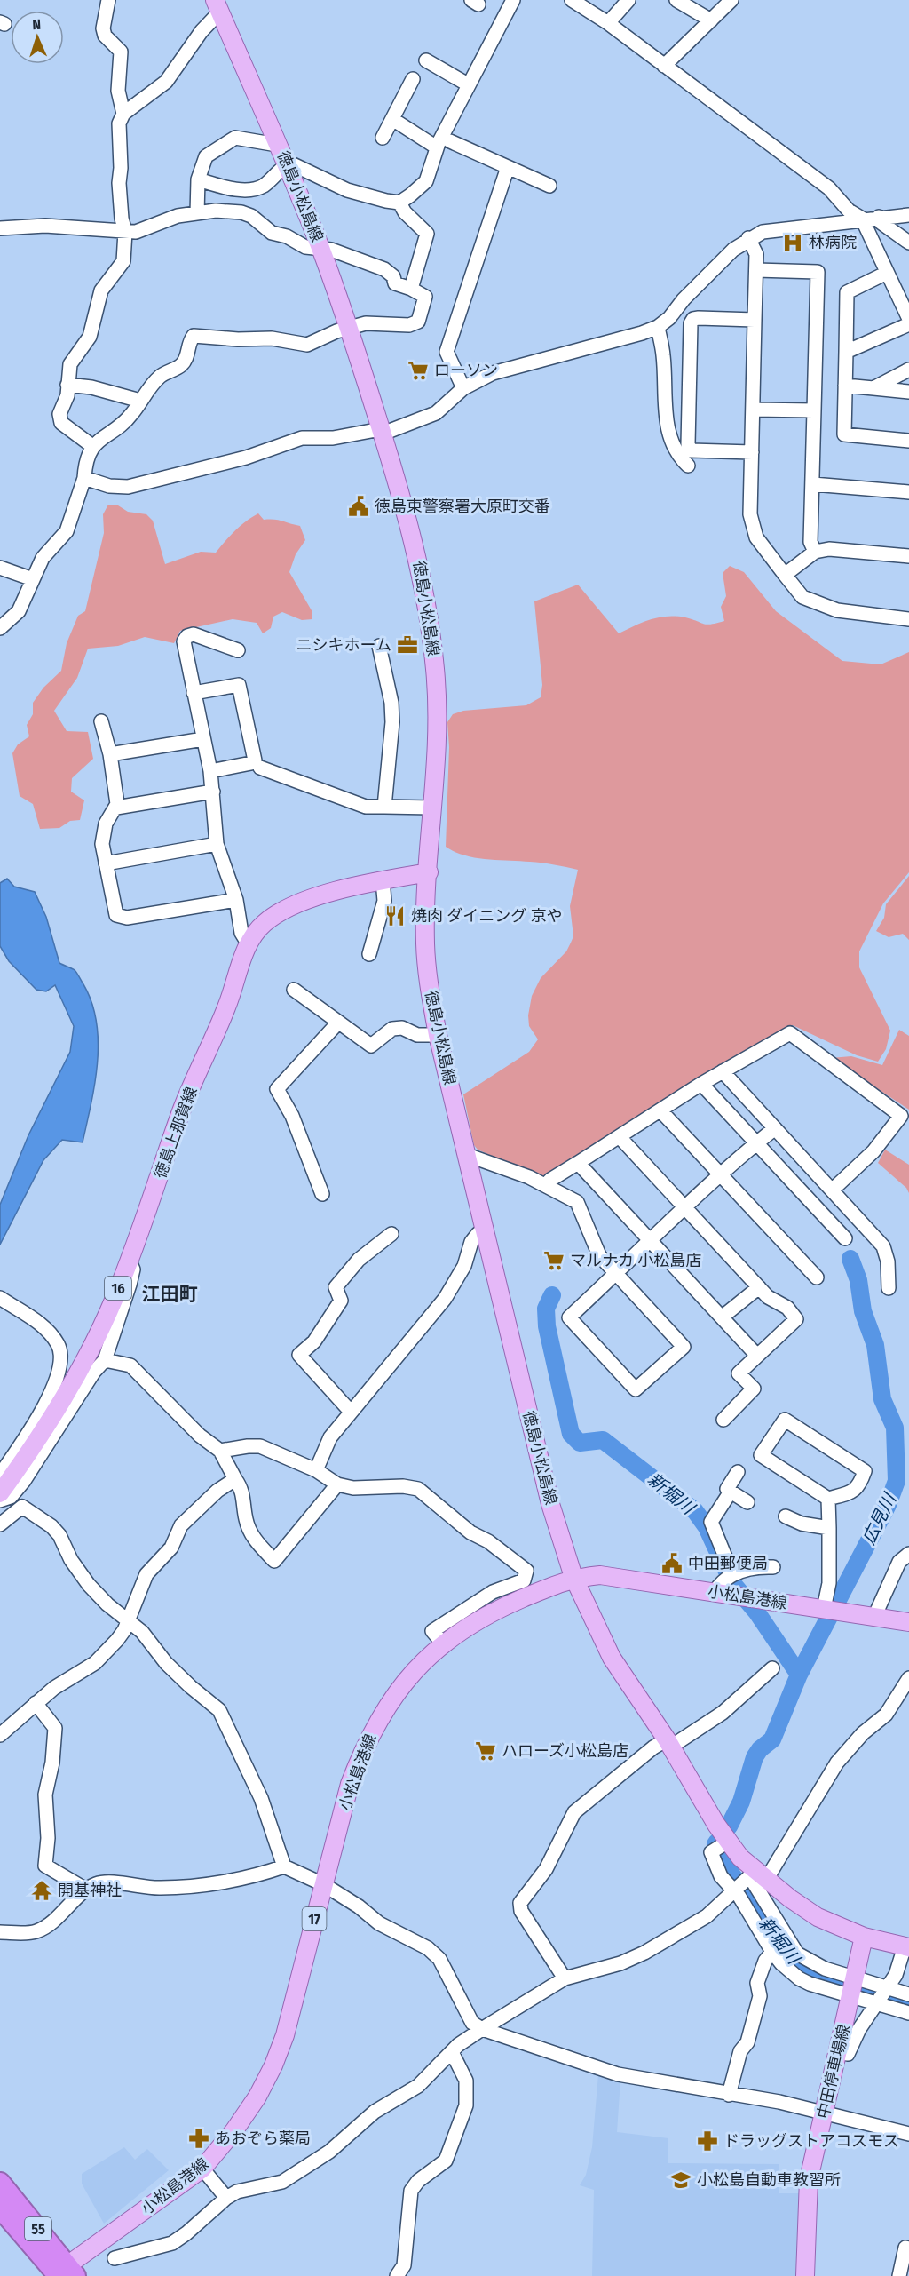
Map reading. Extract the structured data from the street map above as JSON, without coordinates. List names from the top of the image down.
{
  "streets": {
    "highway": ["55"],
    "main road": [
      "徳島小松島線",
      "徳島上那賀線",
      "16",
      "小松島港線",
      "17",
      "中田停車場線"
    ]
  },
  "crossings": [
    ["徳島小松島線", "徳島上那賀線"],
    ["徳島小松島線", "小松島港線"],
    ["徳島小松島線", "中田停車場線"],
    ["小松島港線", "55"]
  ],
  "districts": ["江田町"],
  "water": ["新堀川", "広見川"],
  "places": {
    "hospital": ["林病院"],
    "supermarket": ["ローソン", "マルナカ 小松島店", "ハローズ小松島店"],
    "public building": ["徳島東警察署大原町交番", "中田郵便局"],
    "office": ["ニシキホーム"],
    "restaurant": ["焼肉 ダイニング 京や"],
    "temple": ["開基神社"],
    "pharmacy": ["あおぞら薬局", "ドラッグストアコスモス"],
    "school or university": ["小松島自動車教習所"]
  },
  "north": "top"
}
